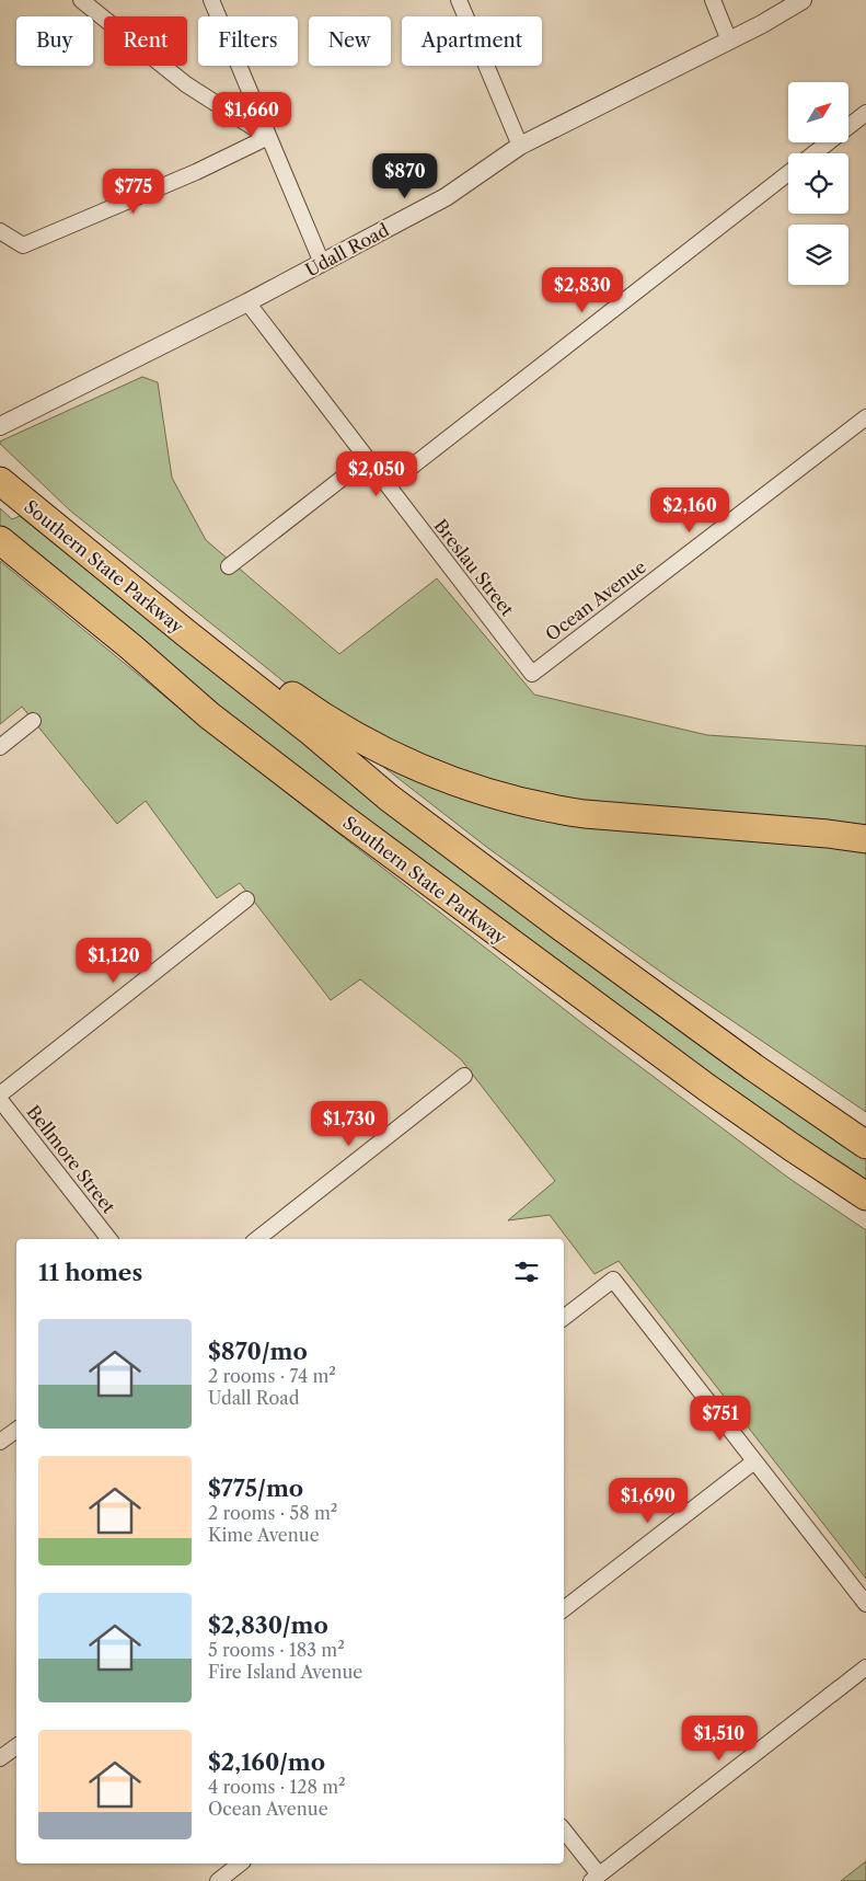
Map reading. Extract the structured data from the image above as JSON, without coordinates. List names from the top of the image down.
{
  "streets": {
    "highway": ["Southern State Parkway"],
    "street": [
      "Udall Road",
      "Breslau Street",
      "Ocean Avenue",
      "Bellmore Street"
    ]
  },
  "crossings": [
    ["Udall Road", "Breslau Street"],
    ["Breslau Street", "Ocean Avenue"]
  ],
  "north": "top right",
  "page": {
    "chip": [
      "Buy",
      "Rent",
      "Filters",
      "New",
      "Apartment"
    ],
    "price": [
      "$1,660",
      "$870",
      "$775",
      "$2,830",
      "$2,050",
      "$2,160",
      "$1,120",
      "$1,730",
      "$751",
      "$1,690",
      "$1,510"
    ],
    "heading": "11 homes",
    "list": [
      {
        "name": "$870/mo",
        "note": "2 rooms · 74 m² · Udall Road"
      },
      {
        "name": "$775/mo",
        "note": "2 rooms · 58 m² · Kime Avenue"
      },
      {
        "name": "$2,830/mo",
        "note": "5 rooms · 183 m² · Fire Island Avenue"
      },
      {
        "name": "$2,160/mo",
        "note": "4 rooms · 128 m² · Ocean Avenue"
      }
    ]
  }
}
